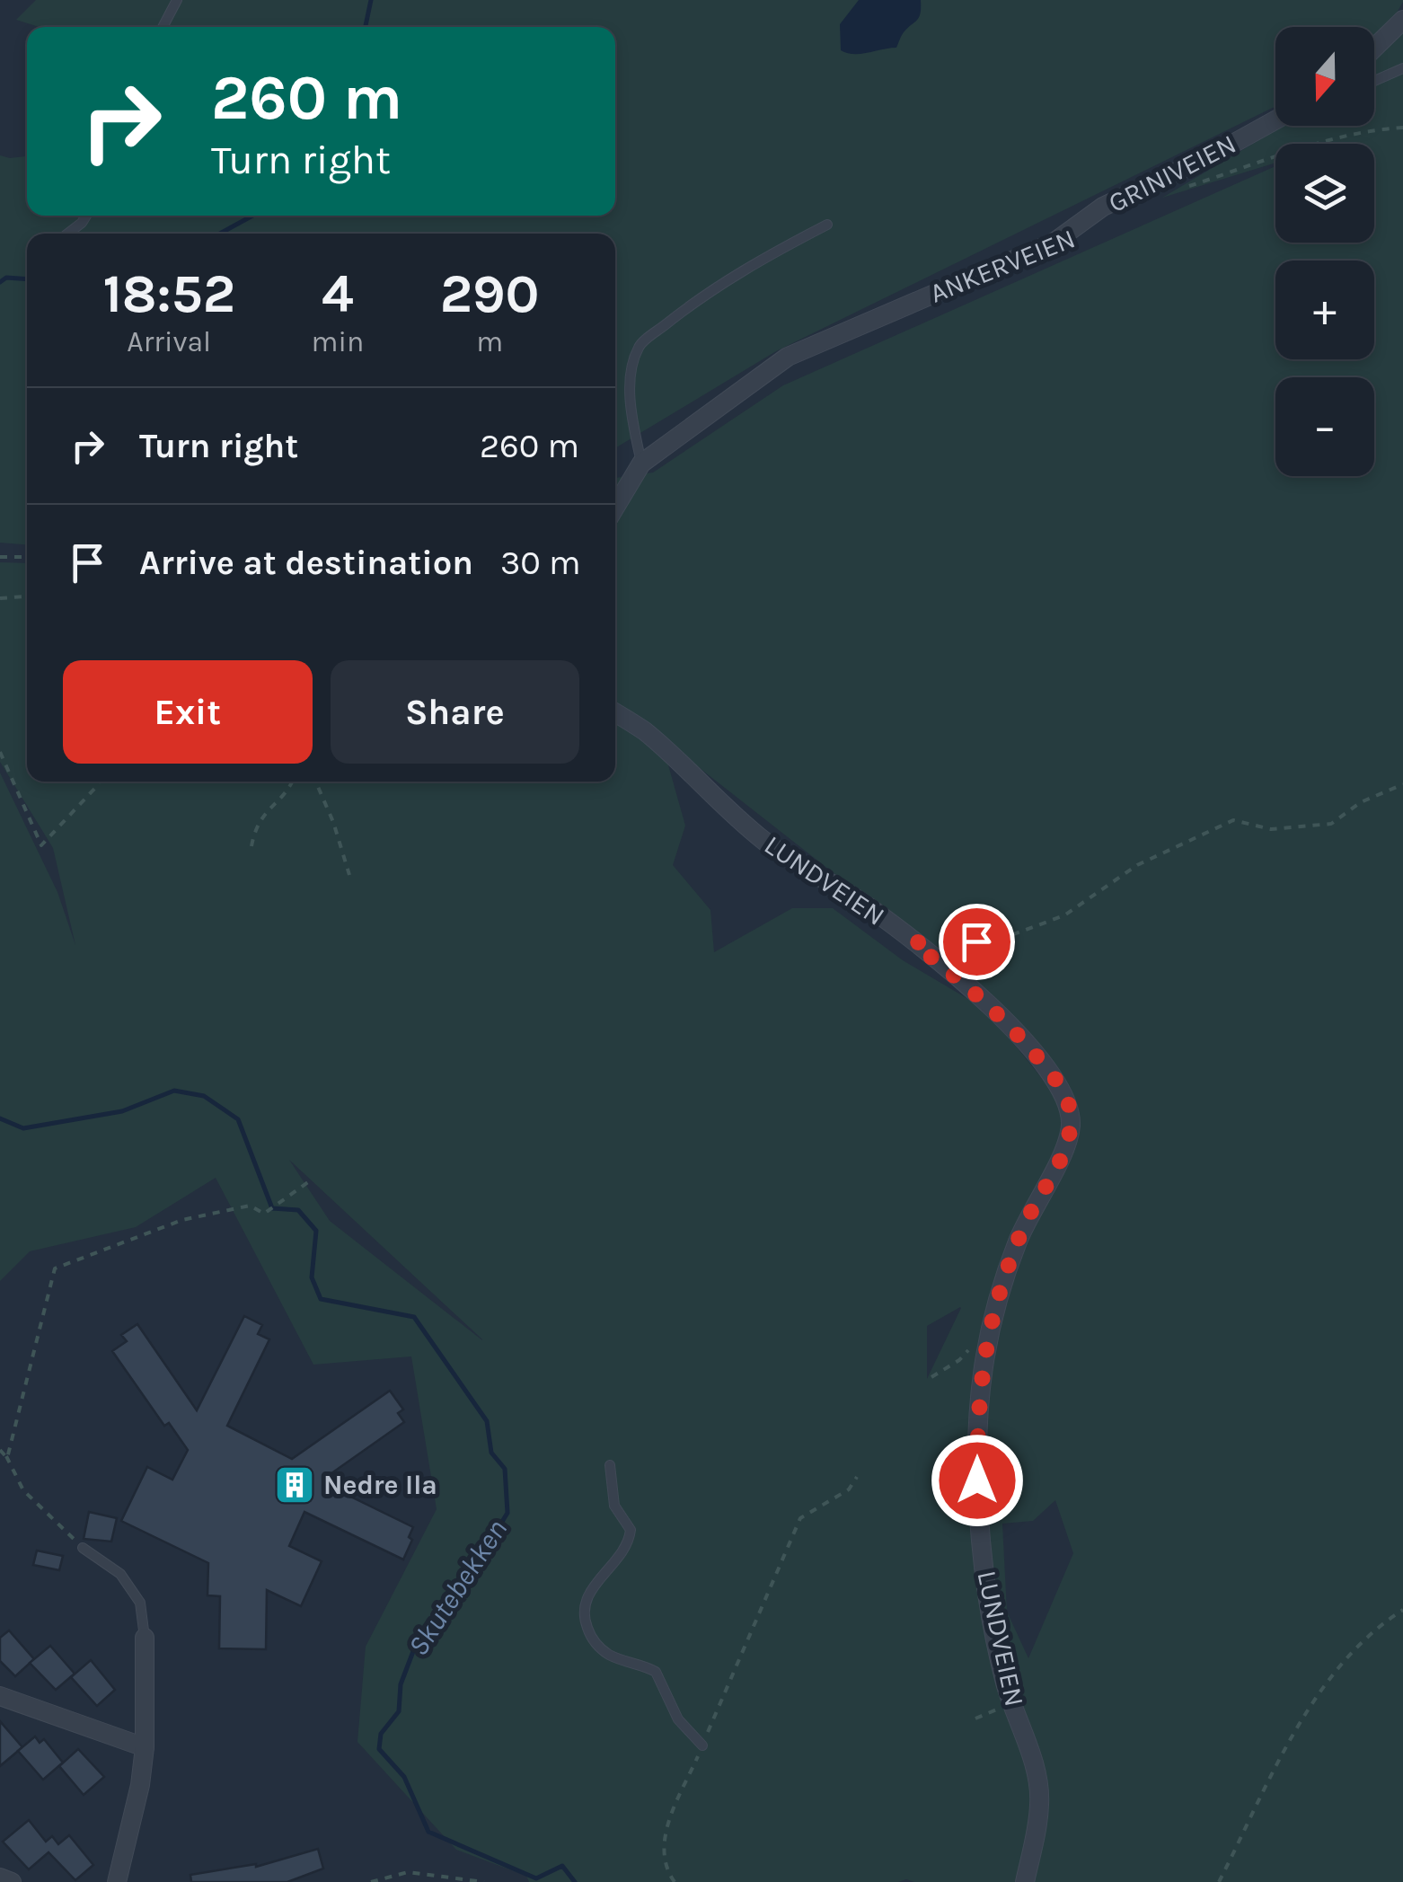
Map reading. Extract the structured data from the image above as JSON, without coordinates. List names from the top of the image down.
{
  "streets": {
    "street": ["GRINIVEIEN", "ANKERVEIEN", "LUNDVEIEN"]
  },
  "crossings": [
    ["GRINIVEIEN", "ANKERVEIEN"]
  ],
  "water": ["Skutebekken"],
  "places": {
    "building": ["Nedre Ila"]
  },
  "north": "bottom",
  "page": {
    "map_buttons": ["+", "−"],
    "turn": ["260 m", "Turn right"],
    "eta": [
      "18:52",
      "Arrival",
      "4",
      "min",
      "290",
      "m"
    ],
    "list": [
      {
        "name": "Turn right",
        "value": "260 m"
      },
      {
        "name": "Arrive at destination",
        "value": "30 m"
      }
    ],
    "buttons": ["Exit", "Share"]
  }
}
